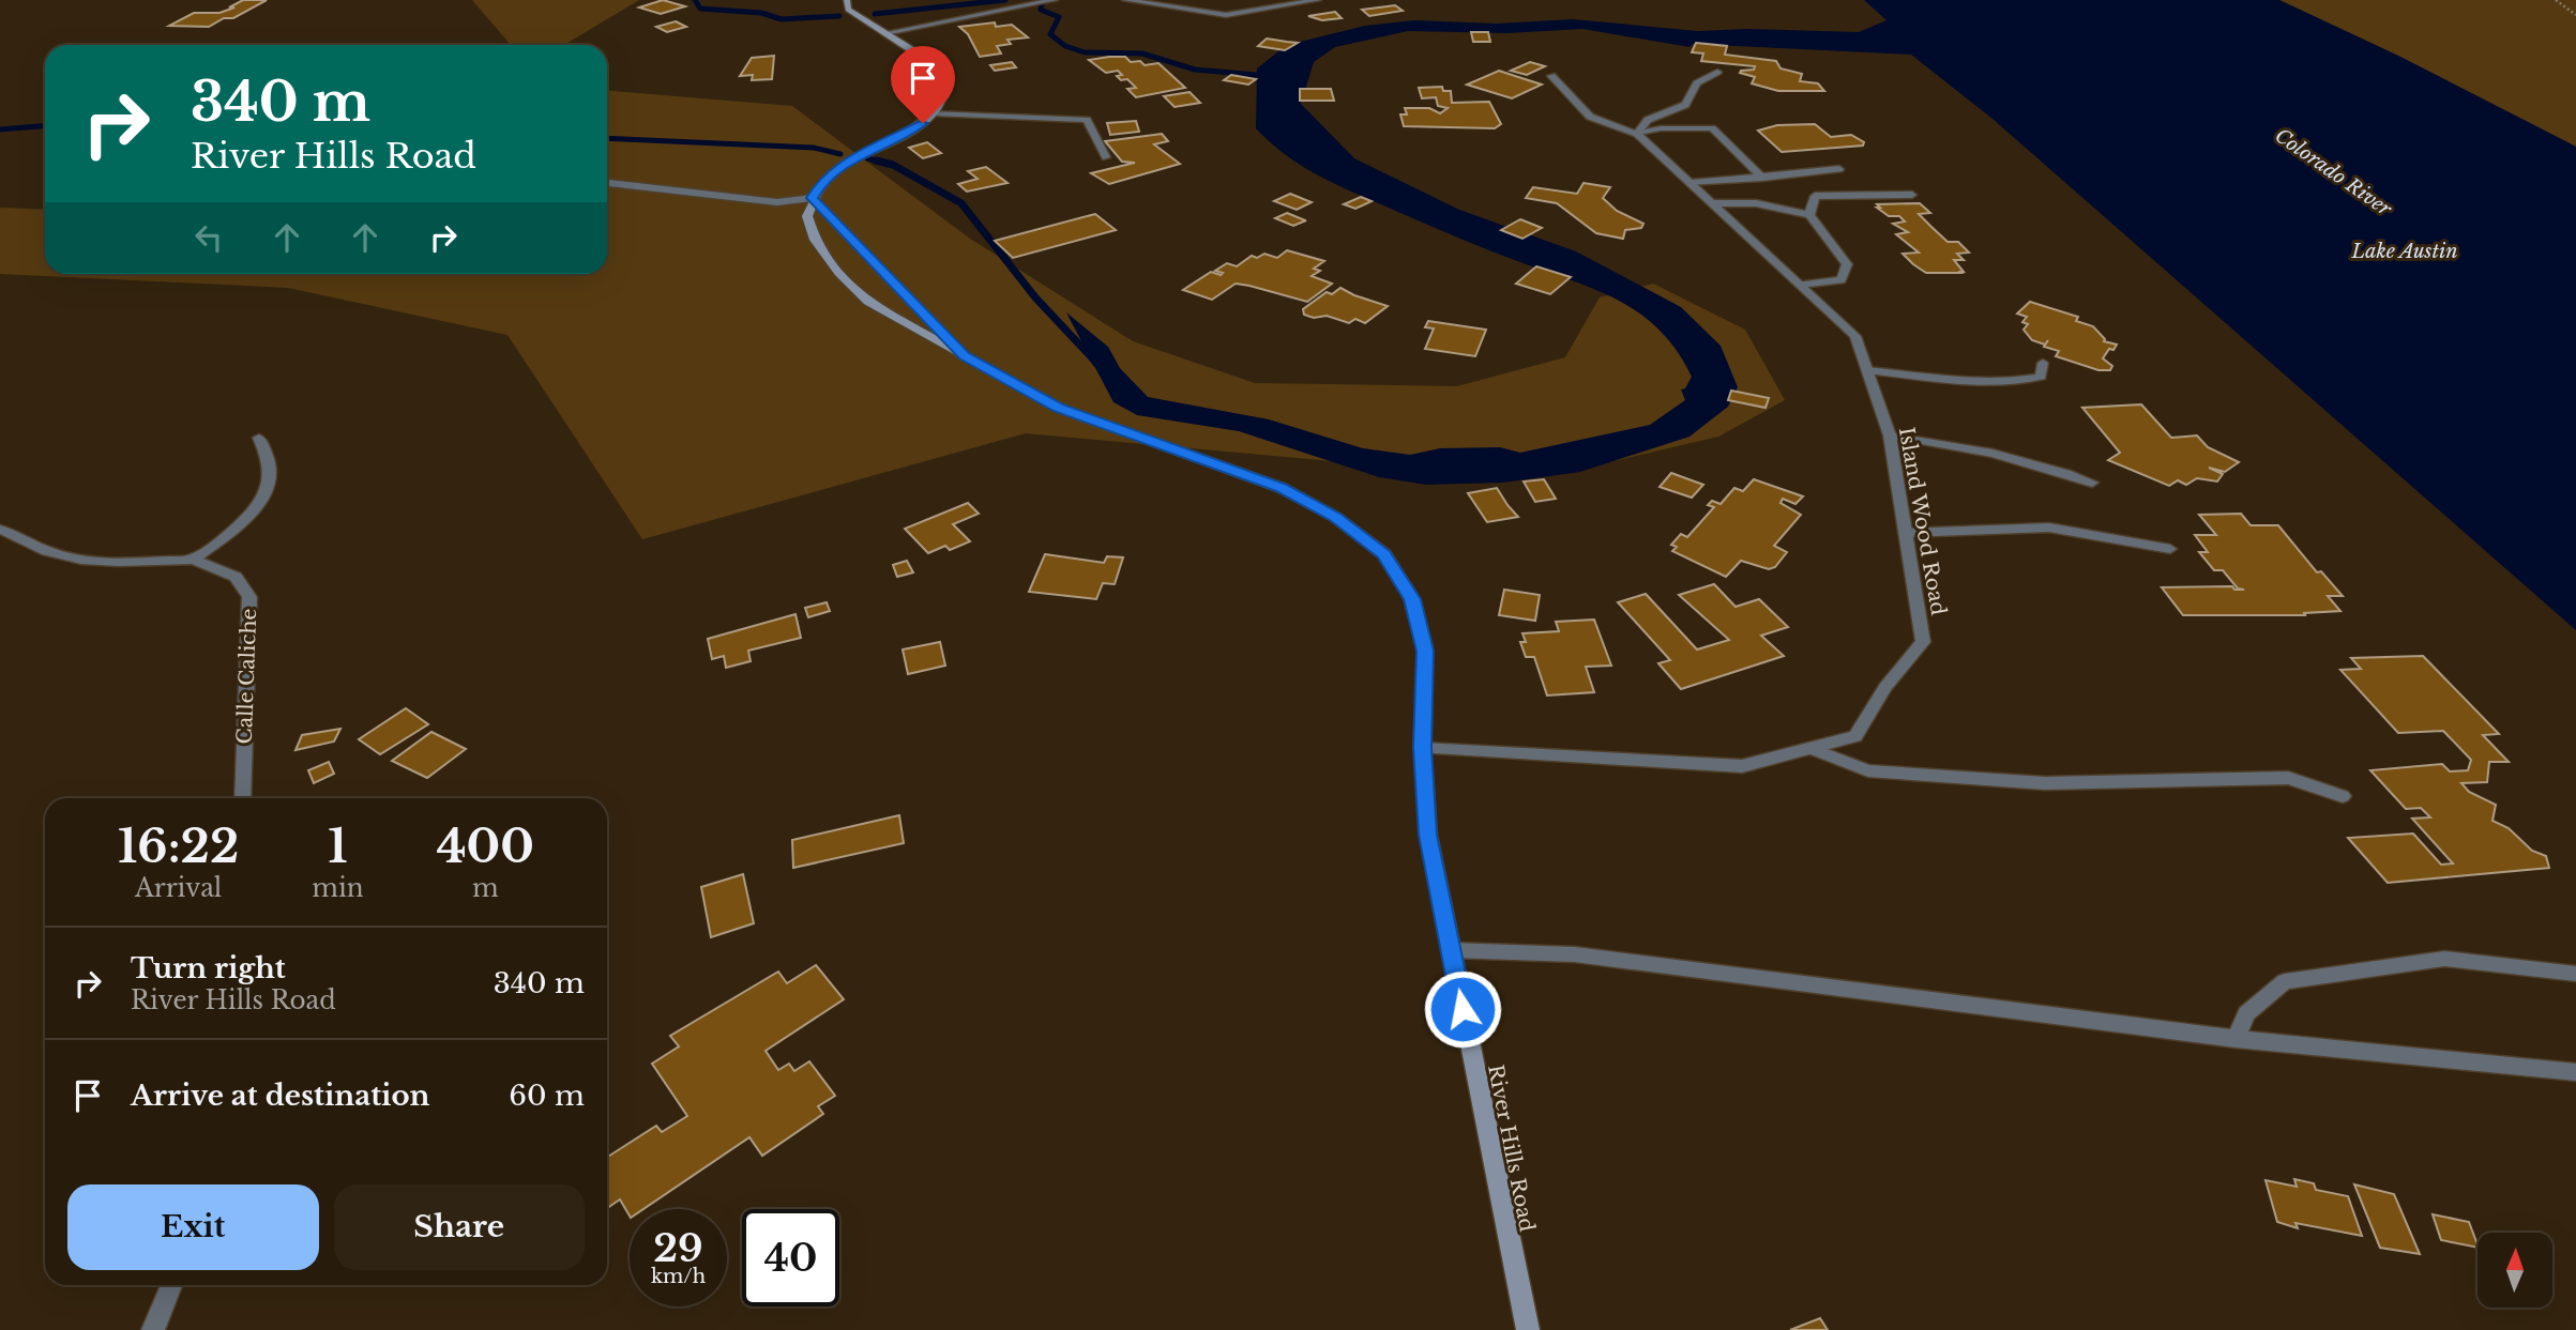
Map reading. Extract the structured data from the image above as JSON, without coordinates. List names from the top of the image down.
{
  "streets": {
    "street": ["Island Wood Road", "Calle Caliche", "River Hills Road"]
  },
  "crossings": [
    ["Island Wood Road", "River Hills Road"]
  ],
  "water": ["Colorado River", "Lake Austin"],
  "north": "top",
  "page": {
    "turn": ["340 m", "River Hills Road"],
    "eta": [
      "16:22",
      "Arrival",
      "1",
      "min",
      "400",
      "m"
    ],
    "list": [
      {
        "name": "Turn right",
        "note": "River Hills Road",
        "value": "340 m"
      },
      {
        "name": "Arrive at destination",
        "value": "60 m"
      }
    ],
    "buttons": ["Exit", "Share"],
    "speed": "29 km/h",
    "limit": "40"
  }
}
